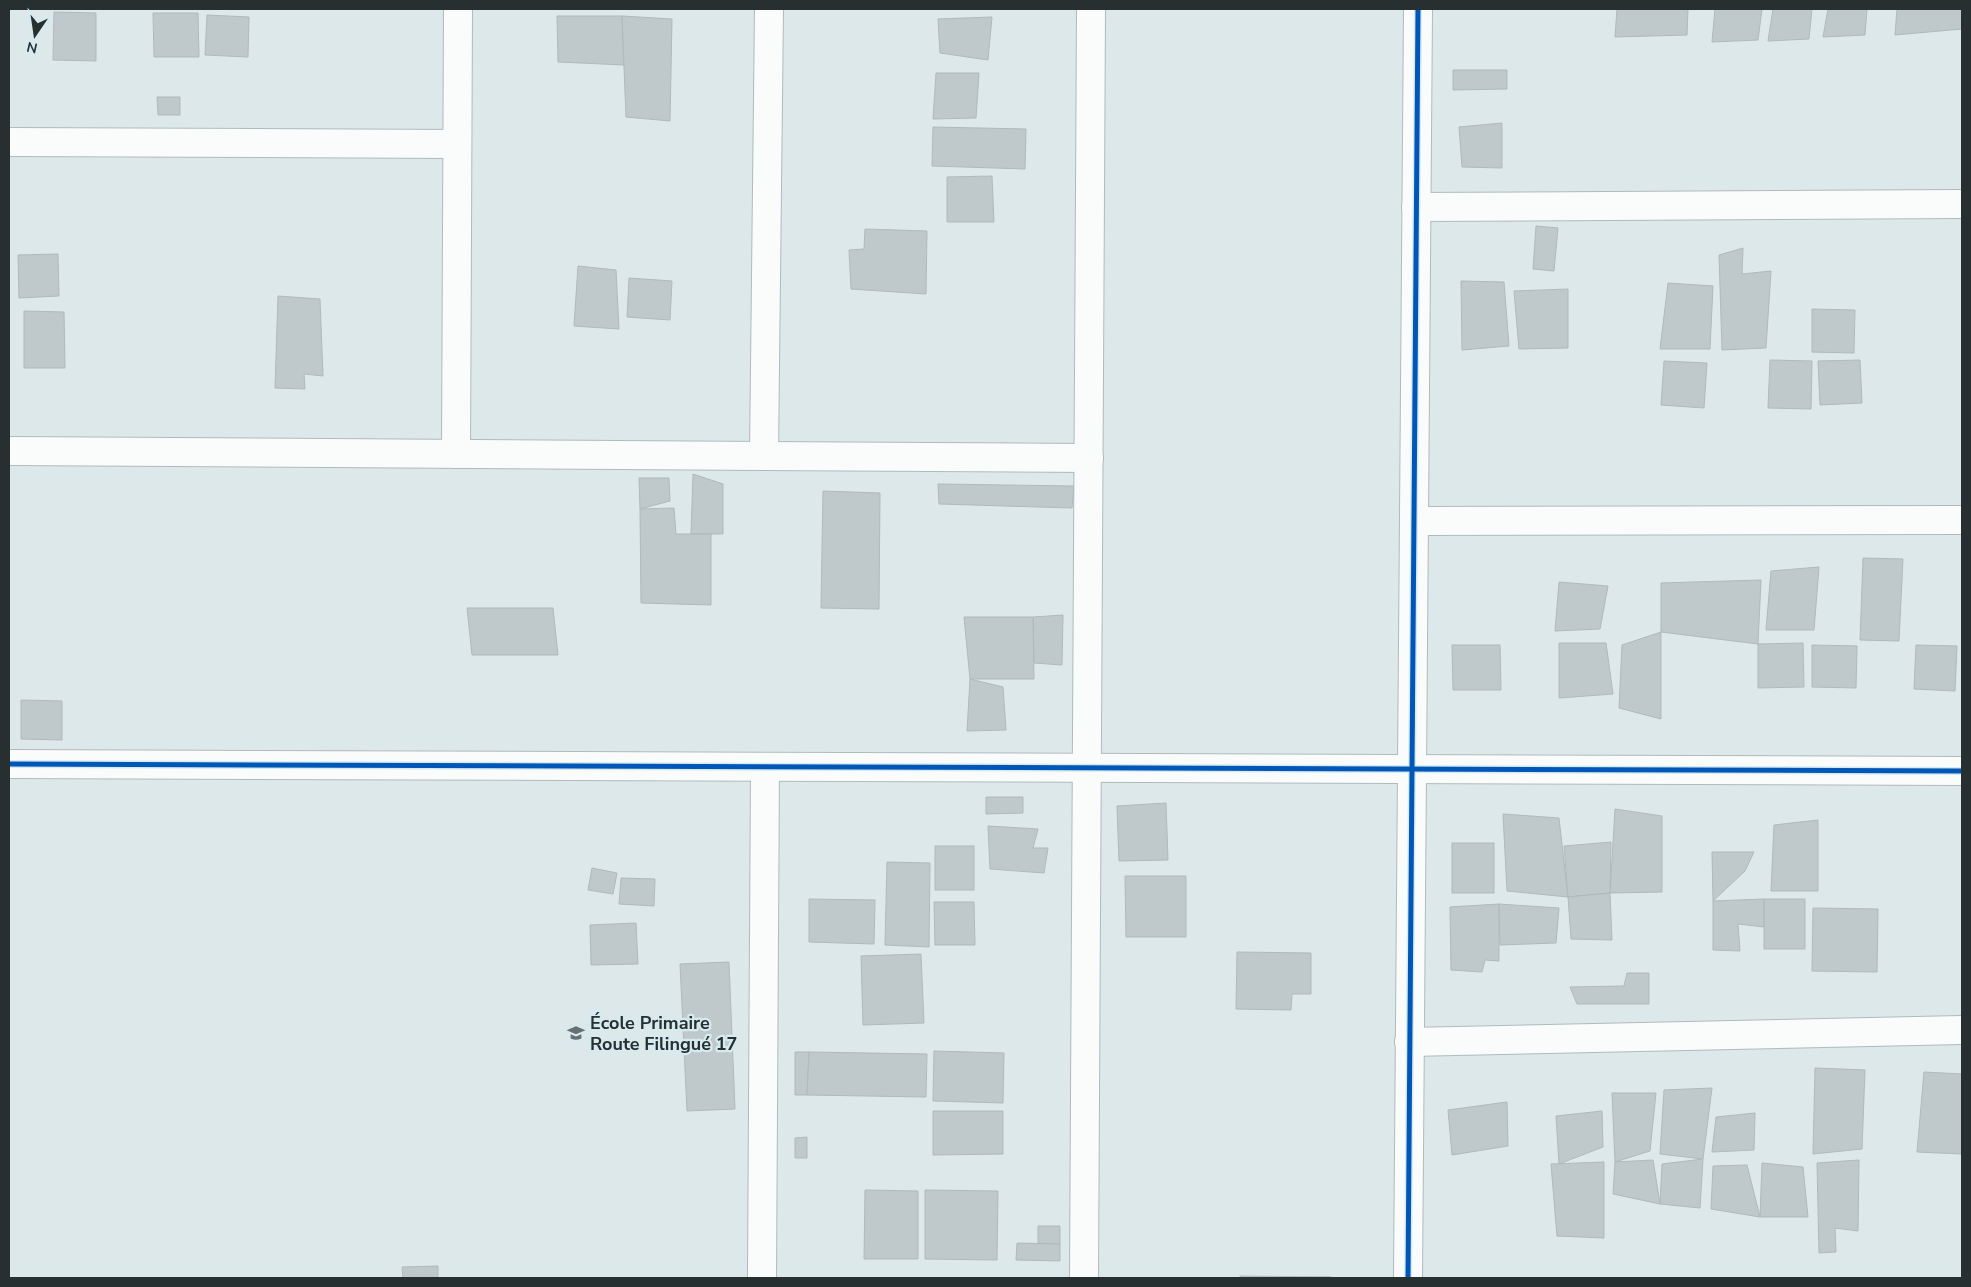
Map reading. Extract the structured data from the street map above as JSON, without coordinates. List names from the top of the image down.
{
  "places": {
    "school or university": ["École Primaire Route Filingué 17"]
  },
  "north": "bottom"
}
